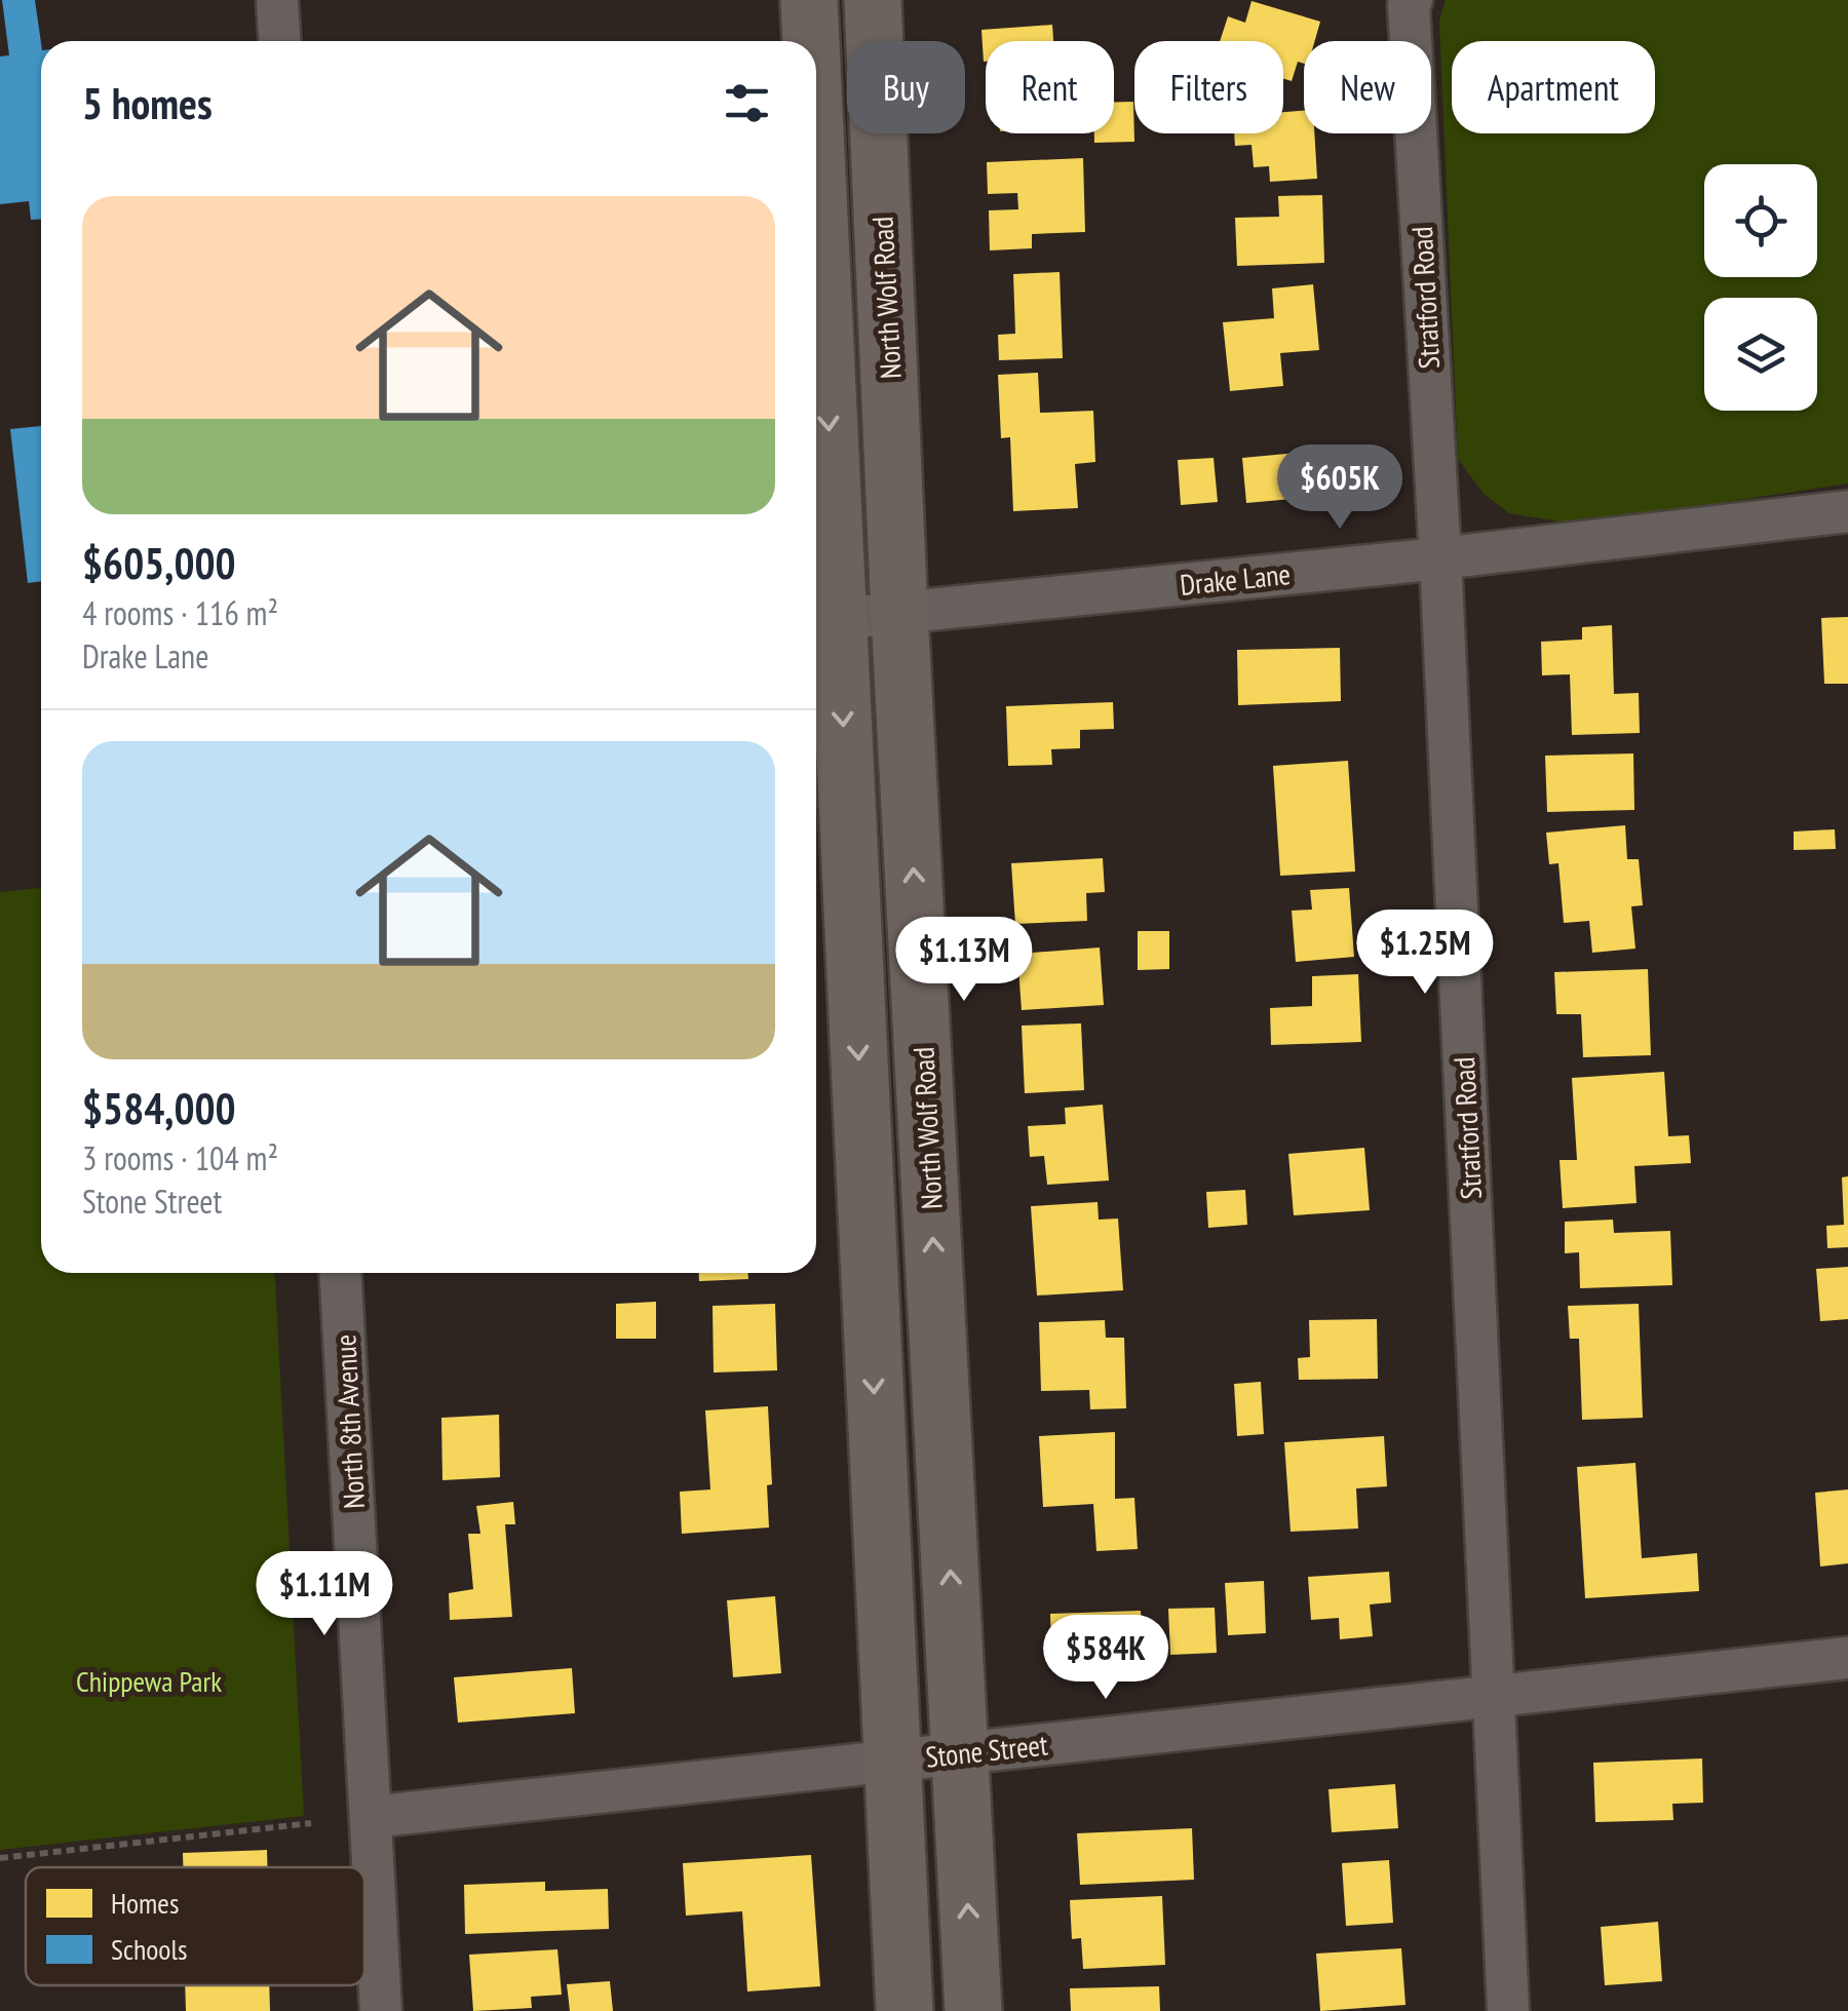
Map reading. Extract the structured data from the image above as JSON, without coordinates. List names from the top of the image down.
{
  "streets": {
    "main road": ["North Wolf Road"],
    "street": [
      "Stratford Road",
      "Drake Lane",
      "North 8th Avenue",
      "Stone Street"
    ]
  },
  "crossings": [
    ["North Wolf Road", "Drake Lane"],
    ["North Wolf Road", "Stone Street"],
    ["Stratford Road", "Drake Lane"],
    ["Stratford Road", "Stone Street"],
    ["North 8th Avenue", "Stone Street"]
  ],
  "parks": ["Chippewa Park"],
  "legend": ["Homes", "Schools"],
  "page": {
    "chip": [
      "Buy",
      "Rent",
      "Filters",
      "New",
      "Apartment"
    ],
    "heading": "5 homes",
    "list": [
      {
        "name": "$605,000",
        "note": "4 rooms · 116 m² · Drake Lane"
      },
      {
        "name": "$584,000",
        "note": "3 rooms · 104 m² · Stone Street"
      }
    ],
    "price": [
      "$605K",
      "$1.25M",
      "$1.13M",
      "$1.11M",
      "$584K"
    ]
  }
}
